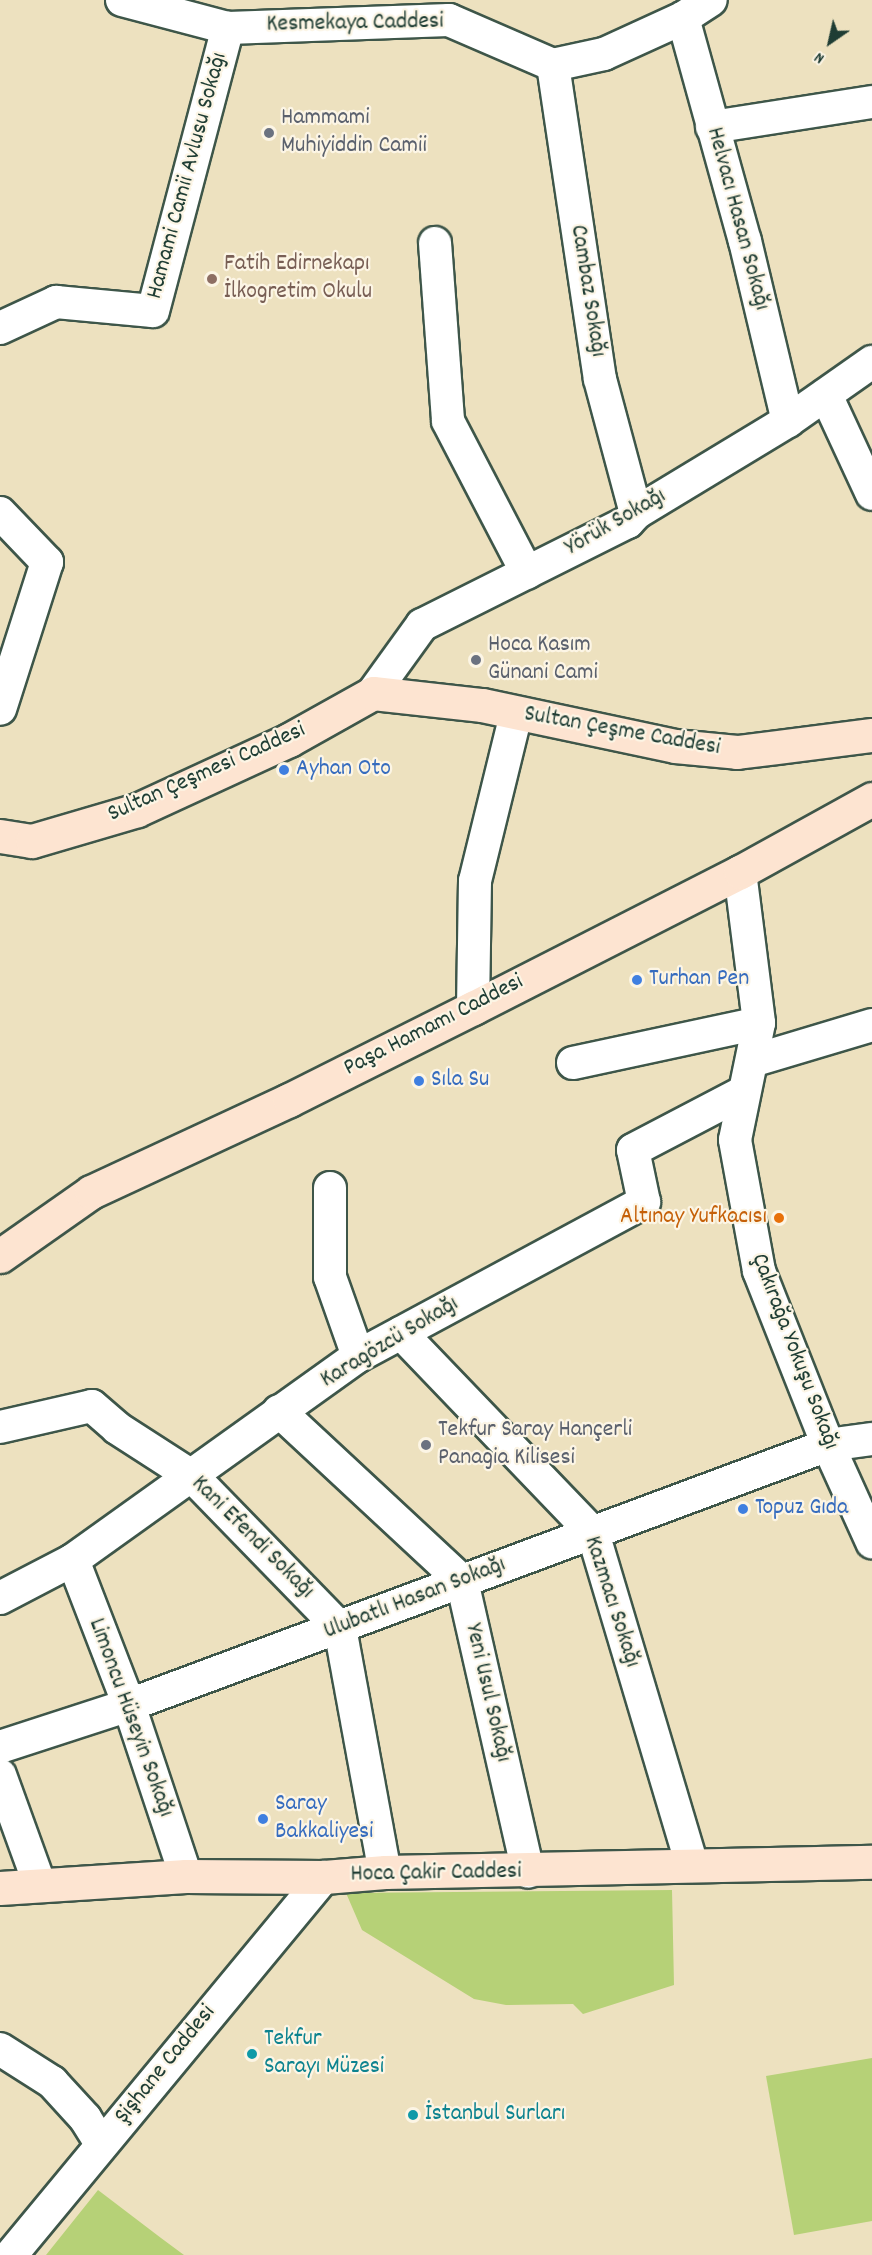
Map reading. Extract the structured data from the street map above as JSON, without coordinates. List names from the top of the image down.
{
  "streets": {
    "street": [
      "Kesmekaya Caddesi",
      "Hamami Camii Avlusu Sokağı",
      "Helvacı Hasan Sokağı",
      "Cambaz Sokağı",
      "Yörük Sokağı",
      "Sultan Çeşme Caddesi",
      "Sultan Çeşmesi Caddesi",
      "Paşa Hamamı Caddesi",
      "Karagözcü Sokağı",
      "Çakırağa Yokuşu Sokağı",
      "Kani Efendi Sokağı",
      "Ulubatlı Hasan Sokağı",
      "Kazmacı Sokağı",
      "Yeni Usul Sokağı",
      "Limoncu Hüseyin Sokağı",
      "Hoca Çakir Caddesi",
      "Şişhane Caddesi"
    ]
  },
  "crossings": [
    ["Kesmekaya Caddesi", "Hamami Camii Avlusu Sokağı"],
    ["Kesmekaya Caddesi", "Cambaz Sokağı"],
    ["Helvacı Hasan Sokağı", "Yörük Sokağı"],
    ["Cambaz Sokağı", "Yörük Sokağı"],
    ["Yörük Sokağı", "Sultan Çeşme Caddesi"],
    ["Yörük Sokağı", "Sultan Çeşmesi Caddesi"],
    ["Sultan Çeşme Caddesi", "Sultan Çeşmesi Caddesi"],
    ["Paşa Hamamı Caddesi", "Çakırağa Yokuşu Sokağı"],
    ["Karagözcü Sokağı", "Çakırağa Yokuşu Sokağı"],
    ["Karagözcü Sokağı", "Kani Efendi Sokağı"],
    ["Karagözcü Sokağı", "Kazmacı Sokağı"],
    ["Karagözcü Sokağı", "Limoncu Hüseyin Sokağı"],
    ["Çakırağa Yokuşu Sokağı", "Ulubatlı Hasan Sokağı"],
    ["Kani Efendi Sokağı", "Ulubatlı Hasan Sokağı"],
    ["Ulubatlı Hasan Sokağı", "Kazmacı Sokağı"],
    ["Ulubatlı Hasan Sokağı", "Yeni Usul Sokağı"],
    ["Ulubatlı Hasan Sokağı", "Limoncu Hüseyin Sokağı"],
    ["Kazmacı Sokağı", "Hoca Çakir Caddesi"],
    ["Yeni Usul Sokağı", "Hoca Çakir Caddesi"],
    ["Limoncu Hüseyin Sokağı", "Hoca Çakir Caddesi"],
    ["Hoca Çakir Caddesi", "Şişhane Caddesi"]
  ],
  "places": [
    "Hammami Muhiyiddin Camii",
    "Fatih Edirnekapı İlkogretim Okulu",
    "Hoca Kasım Günani Cami",
    "Ayhan Oto",
    "Turhan Pen",
    "Sıla Su",
    "Altınay Yufkacısı",
    "Tekfur Saray Hançerli Panagia Kilisesi",
    "Topuz Gıda",
    "Saray Bakkaliyesi",
    "Tekfur Sarayı Müzesi",
    "İstanbul Surları"
  ],
  "north": "bottom left"
}
